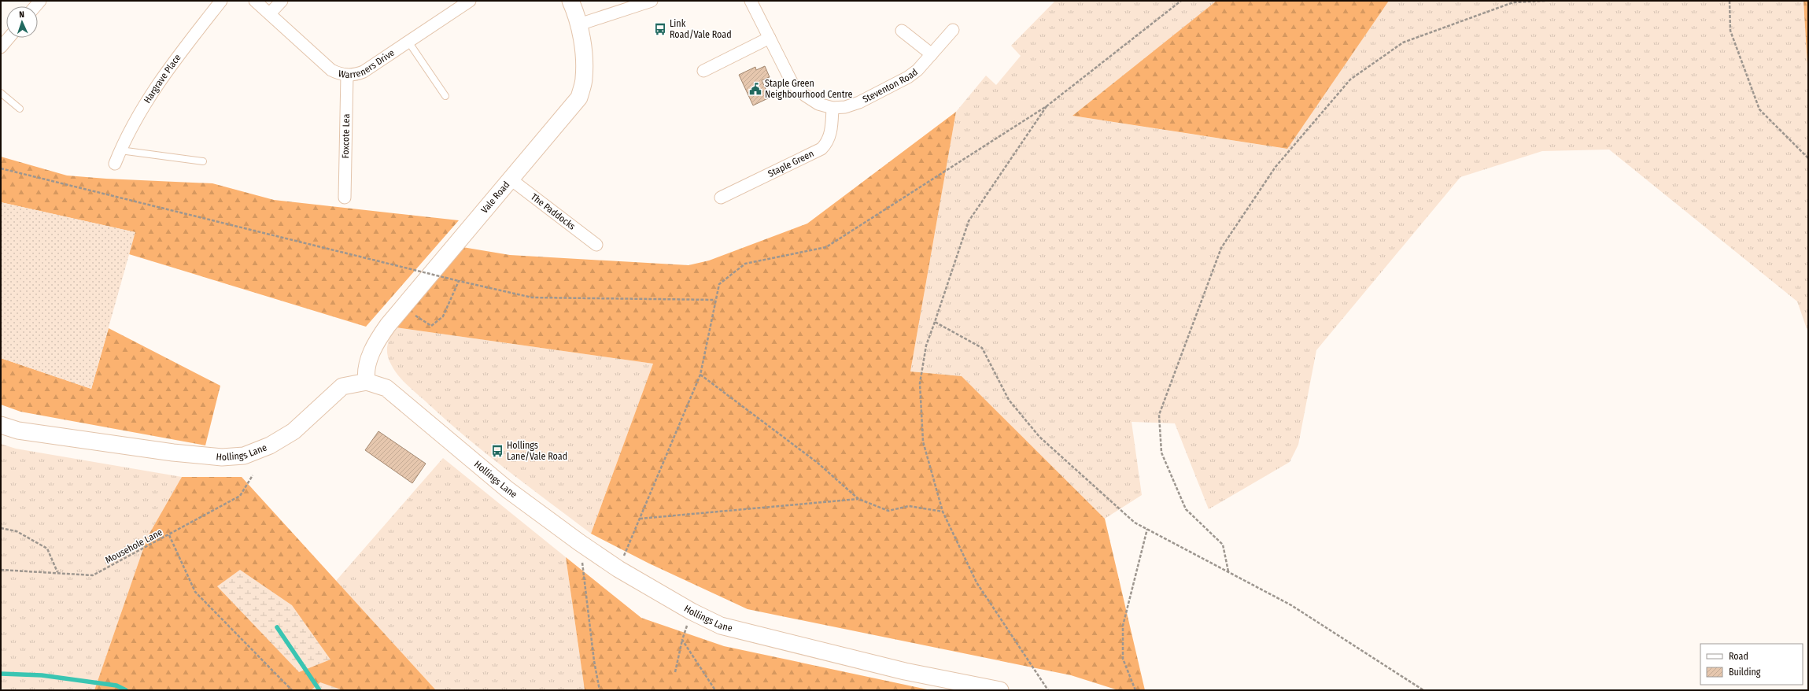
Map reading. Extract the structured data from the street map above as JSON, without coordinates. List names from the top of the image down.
{
  "streets": {
    "street": [
      "Warreners Drive",
      "Hargrave Place",
      "Steventon Road",
      "Foxcote Lea",
      "Staple Green",
      "Vale Road",
      "The Paddocks",
      "Hollings Lane"
    ],
    "path": ["Mousehole Lane"]
  },
  "crossings": [
    ["Warreners Drive", "Foxcote Lea"],
    ["Steventon Road", "Staple Green"],
    ["Vale Road", "The Paddocks"],
    ["Vale Road", "Hollings Lane"]
  ],
  "places": {
    "bus stop": ["Link Road/Vale Road", "Hollings Lane/Vale Road"],
    "public building": ["Staple Green Neighbourhood Centre"]
  },
  "legend": ["Road", "Building"],
  "north": "top"
}
